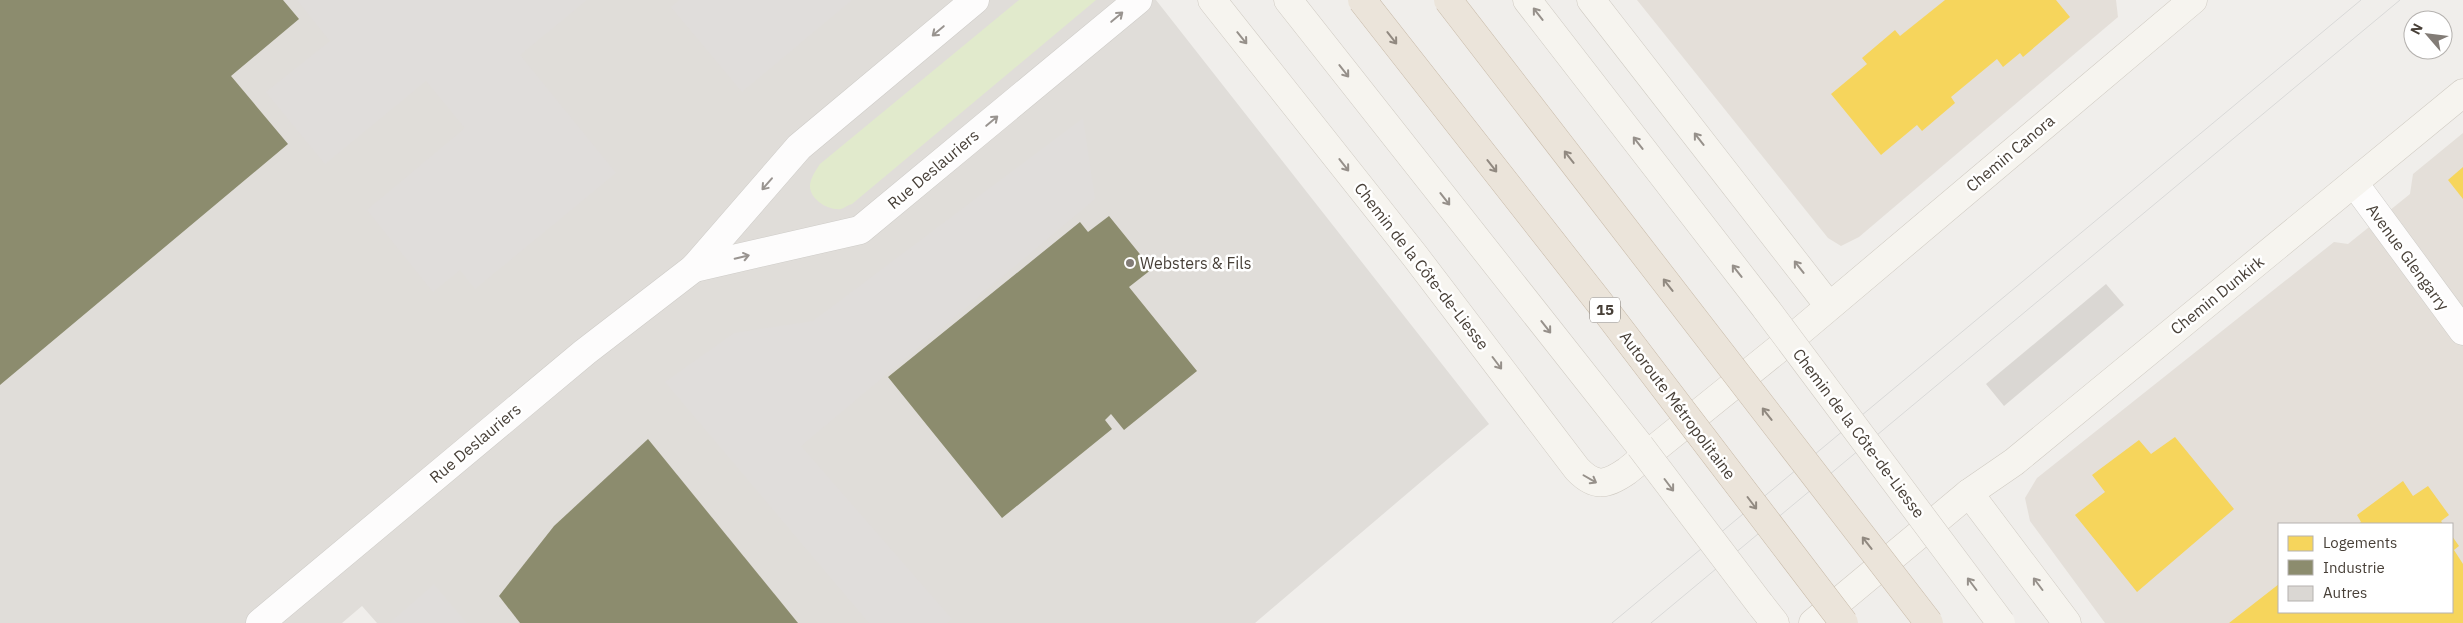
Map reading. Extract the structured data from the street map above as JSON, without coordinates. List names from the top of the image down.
{
  "streets": {
    "highway": ["15", "Autoroute Métropolitaine"],
    "street": [
      "Chemin Canora",
      "Rue Deslauriers",
      "Avenue Glengarry",
      "Chemin de la Côte-de-Liesse",
      "Chemin Dunkirk"
    ]
  },
  "crossings": [
    ["Chemin Canora", "Chemin de la Côte-de-Liesse"],
    ["Avenue Glengarry", "Chemin Dunkirk"],
    ["Chemin de la Côte-de-Liesse", "Chemin Dunkirk"]
  ],
  "places": ["Websters & Fils"],
  "legend": ["Logements", "Industrie", "Autres"],
  "north": "top left"
}
